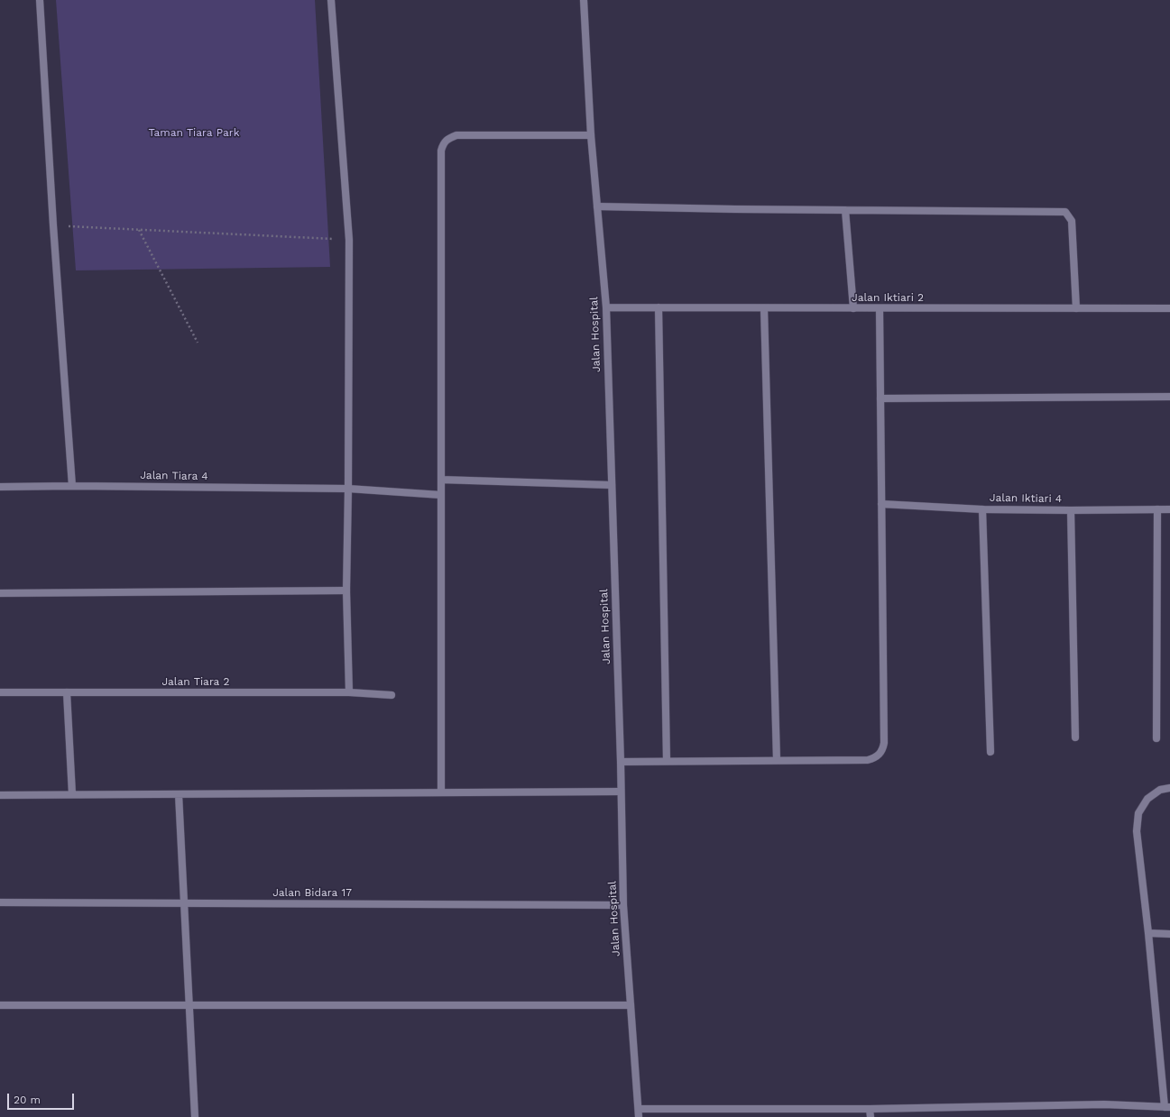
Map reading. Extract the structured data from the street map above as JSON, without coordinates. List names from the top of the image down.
{
  "streets": {
    "street": [
      "Jalan Iktiari 2",
      "Jalan Hospital",
      "Jalan Tiara 4",
      "Jalan Iktiari 4",
      "Jalan Tiara 2",
      "Jalan Bidara 17"
    ]
  },
  "crossings": [
    ["Jalan Iktiari 2", "Jalan Hospital"],
    ["Jalan Hospital", "Jalan Bidara 17"]
  ],
  "parks": ["Taman Tiara Park"],
  "scale_bar": "20 m"
}
